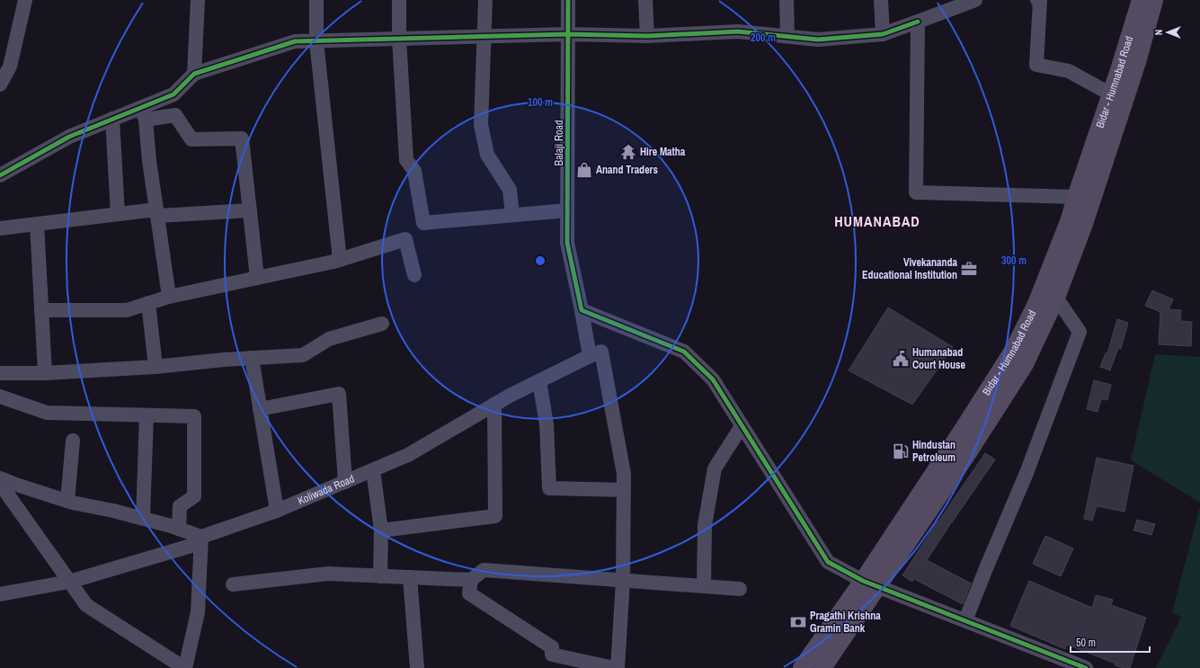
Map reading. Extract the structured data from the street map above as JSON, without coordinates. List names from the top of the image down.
{
  "streets": {
    "main road": ["Bidar - Humnabad Road"],
    "street": ["Balaji Road", "Koliwada Road"]
  },
  "districts": ["HUMANABAD"],
  "places": {
    "temple": ["Hire Matha"],
    "shop": ["Anand Traders"],
    "office": ["Vivekananda Educational Institution"],
    "public building": ["Humanabad Court House"],
    "fuel station": ["Hindustan Petroleum"],
    "bank": ["Pragathi Krishna Gramin Bank"]
  },
  "scale_bar": "50 m",
  "north": "left",
  "rings": ["200 m", "100 m", "300 m"]
}
